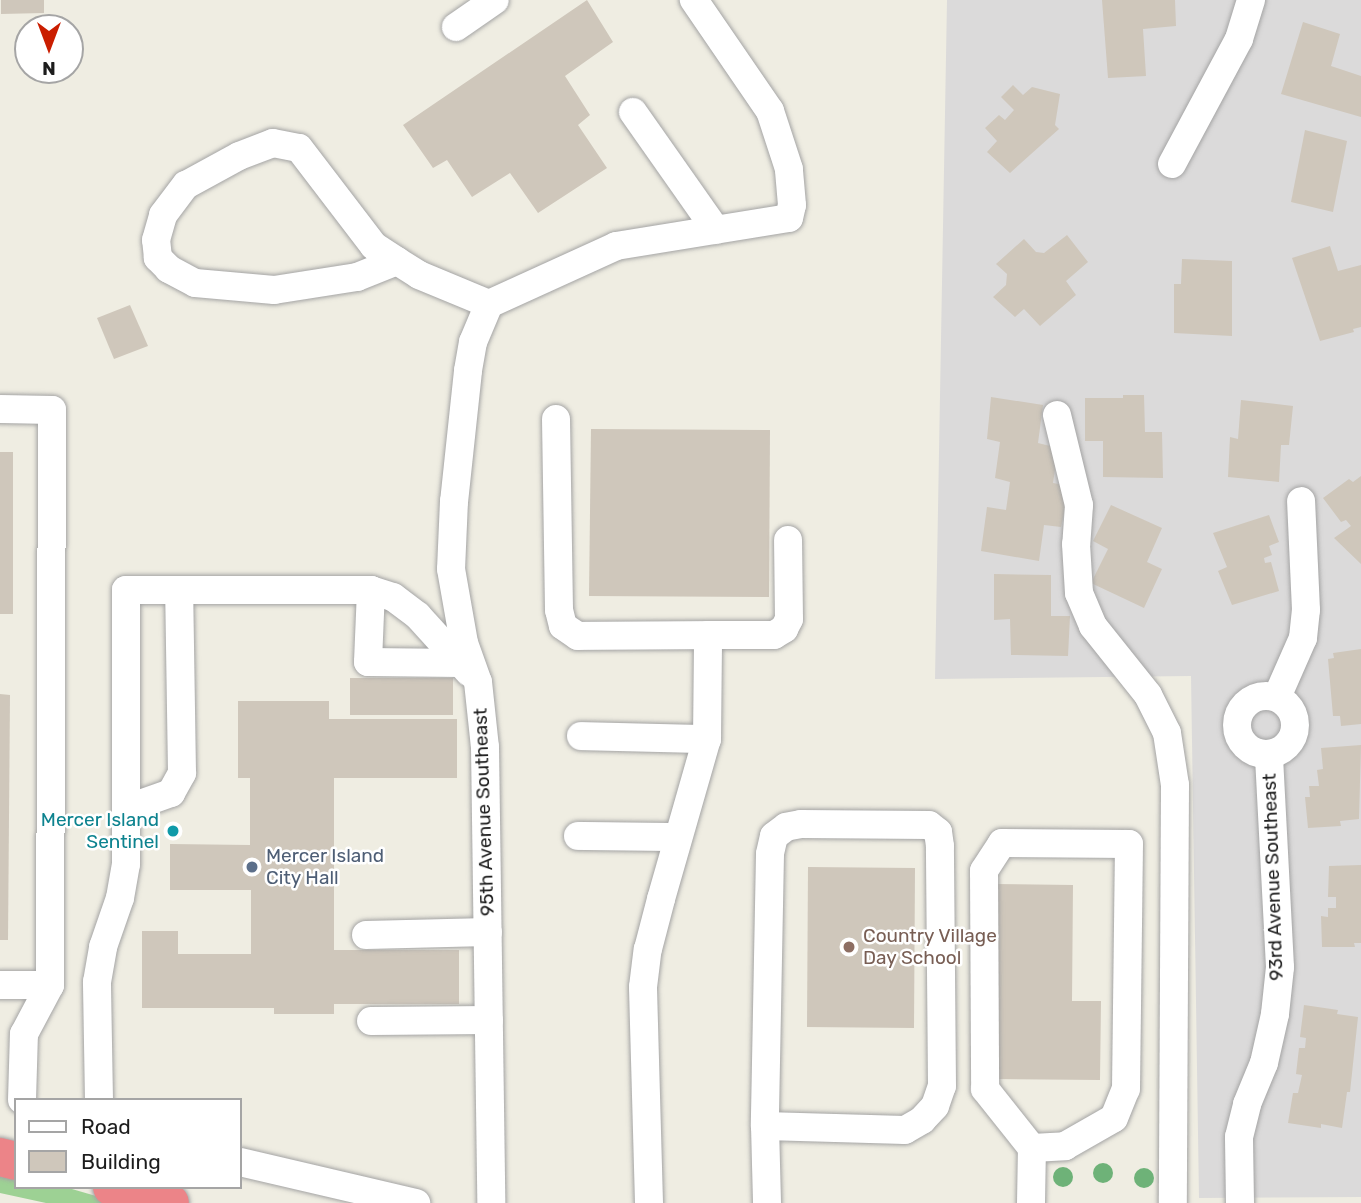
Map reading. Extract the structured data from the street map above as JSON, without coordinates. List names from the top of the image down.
{
  "streets": {
    "street": ["95th Avenue Southeast", "93rd Avenue Southeast"]
  },
  "places": ["Mercer Island Sentinel", "Mercer Island City Hall", "Country Village Day School"],
  "legend": ["Road", "Building"],
  "north": "bottom"
}
